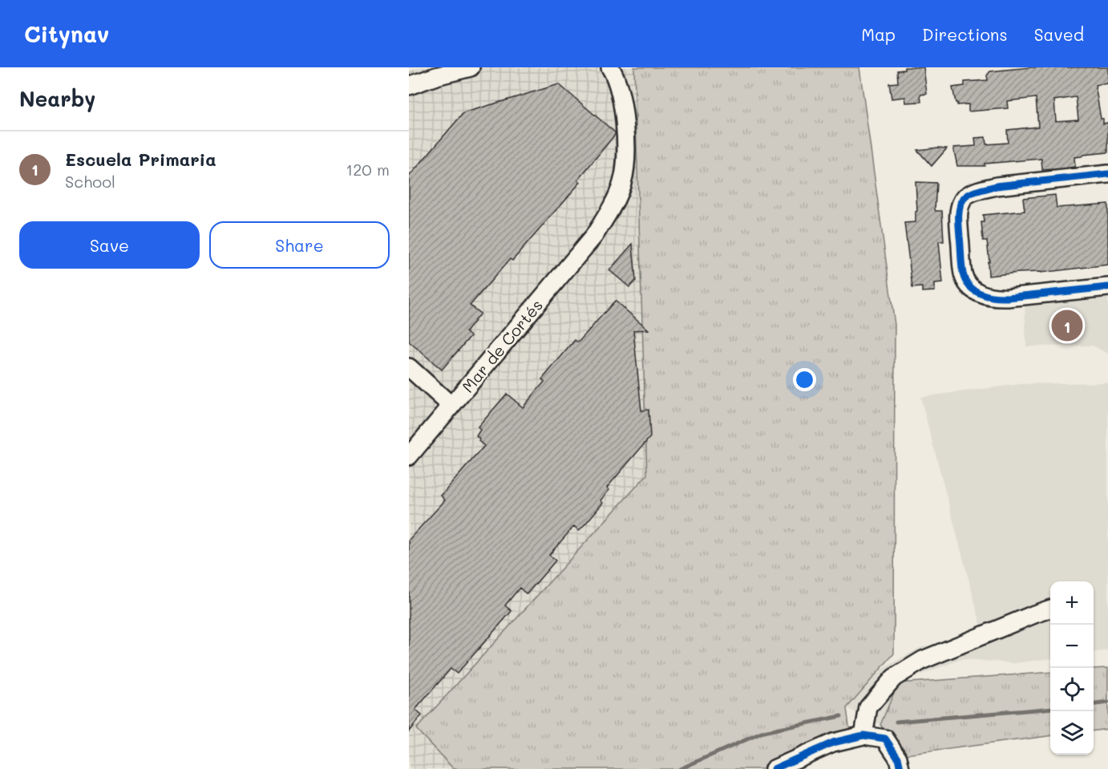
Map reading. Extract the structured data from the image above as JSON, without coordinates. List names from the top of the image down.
{
  "streets": {
    "street": ["Mar de Cortés"]
  },
  "page": {
    "header": "Citynav",
    "nav": ["Map", "Directions", "Saved"],
    "heading": "Nearby",
    "list": [
      {
        "mark": "1",
        "name": "Escuela Primaria",
        "note": "School",
        "value": "120 m"
      }
    ],
    "buttons": ["Save", "Share"],
    "pins": "1",
    "map_buttons": ["+", "−"]
  }
}
